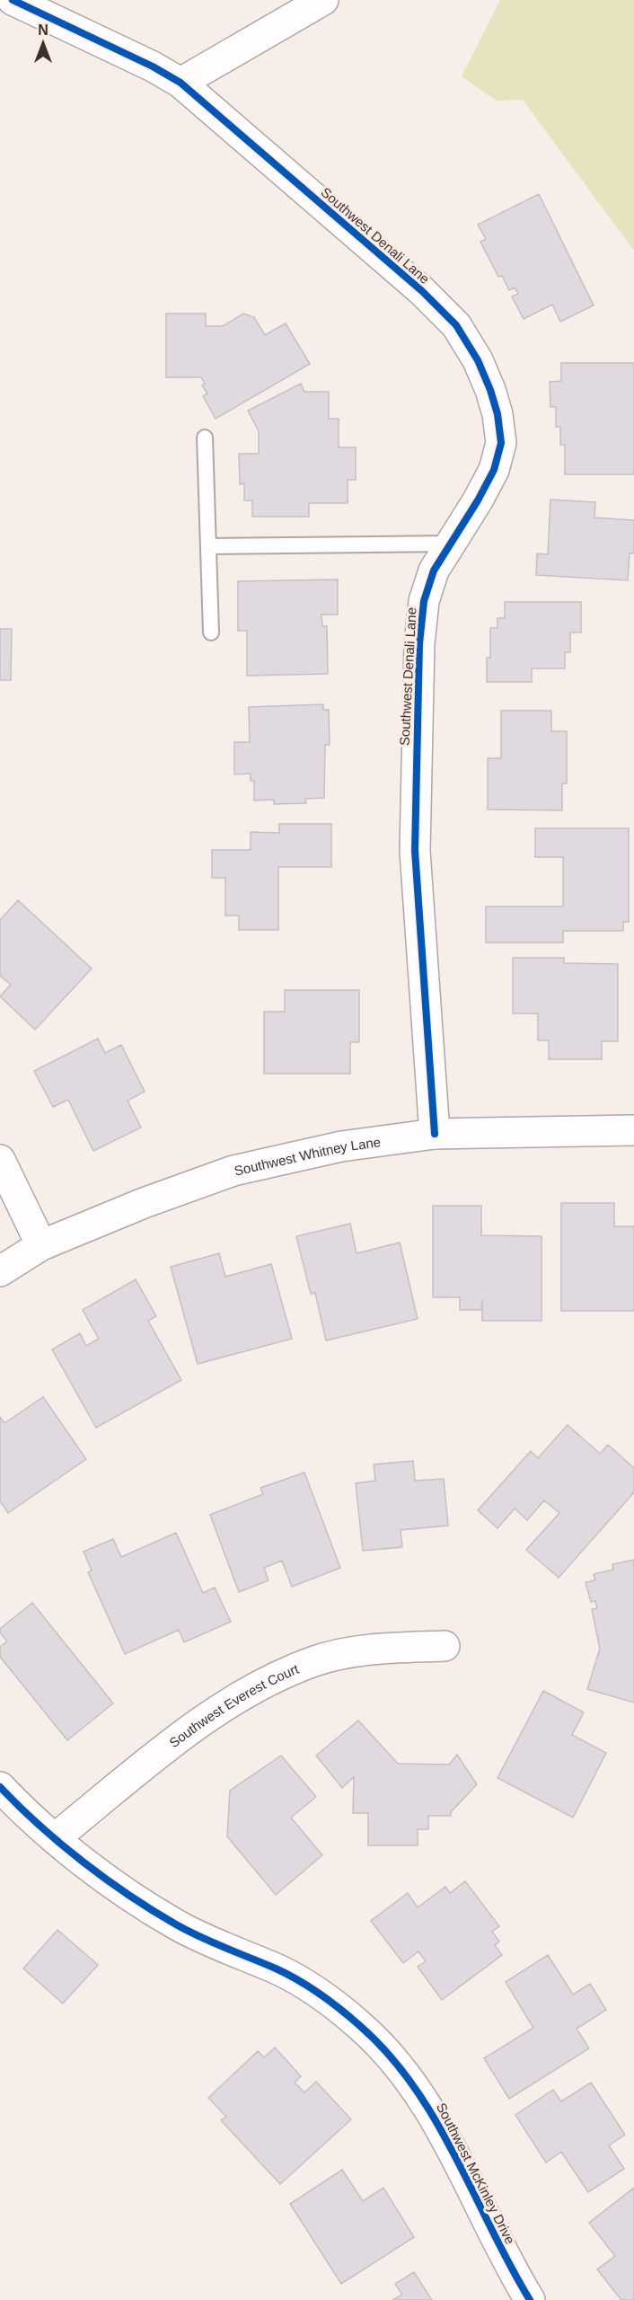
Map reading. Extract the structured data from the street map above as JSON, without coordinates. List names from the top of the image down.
{
  "streets": {
    "street": [
      "Southwest Denali Lane",
      "Southwest Whitney Lane",
      "Southwest Everest Court",
      "Southwest McKinley Drive"
    ]
  },
  "crossings": [
    ["Southwest Denali Lane", "Southwest Whitney Lane"],
    ["Southwest Everest Court", "Southwest McKinley Drive"]
  ],
  "north": "top"
}
